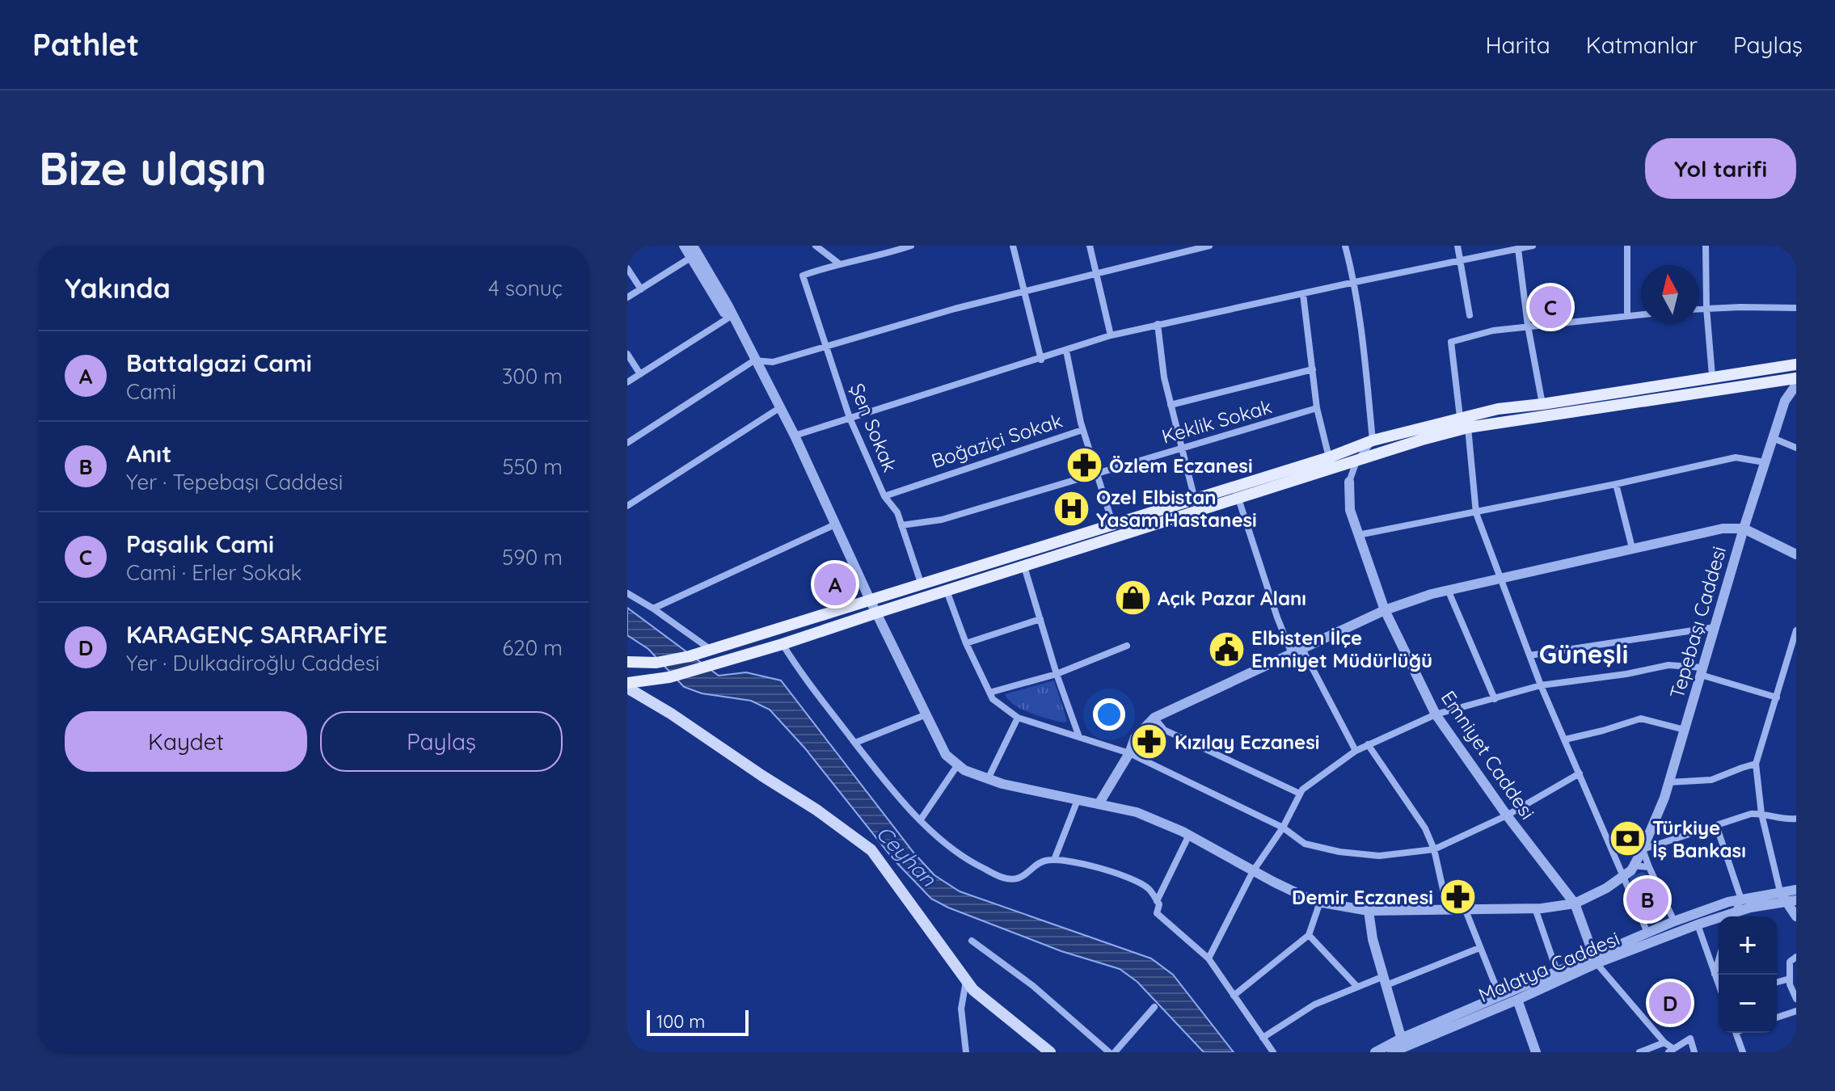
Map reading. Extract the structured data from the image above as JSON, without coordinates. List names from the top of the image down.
{
  "streets": {
    "street": [
      "Keklik Sokak",
      "Şen Sokak",
      "Boğaziçi Sokak",
      "Tepebaşı Caddesi",
      "Emniyet Caddesi",
      "Malatya Caddesi"
    ]
  },
  "crossings": [
    ["Keklik Sokak", "Şen Sokak"],
    ["Şen Sokak", "Boğaziçi Sokak"],
    ["Emniyet Caddesi", "Malatya Caddesi"]
  ],
  "districts": ["Güneşli"],
  "water": ["Ceyhan"],
  "places": {
    "pharmacy": ["Özlem Eczanesi", "Kızılay Eczanesi", "Demir Eczanesi"],
    "hospital": ["Ozel Elbistan Yasam Hastanesi"],
    "shop": ["Açık Pazar Alanı"],
    "public building": ["Elbisten İlçe Emniyet Müdürlüğü"],
    "bank": ["Türkiye İş Bankası"]
  },
  "scale_bar": "100 m",
  "north": "top",
  "page": {
    "header": "Pathlet",
    "nav": ["Harita", "Katmanlar", "Paylaş"],
    "buttons": [
      "Yol tarifi",
      ["Kaydet", "Paylaş"]
    ],
    "title": "Bize ulaşın",
    "heading": ["Yakında", "4 sonuç"],
    "pins": [
      "C",
      "A",
      "B",
      "D"
    ],
    "list": [
      {
        "mark": "A",
        "name": "Battalgazi Cami",
        "note": "Cami",
        "value": "300 m"
      },
      {
        "mark": "B",
        "name": "Anıt",
        "note": "Yer · Tepebaşı Caddesi",
        "value": "550 m"
      },
      {
        "mark": "C",
        "name": "Paşalık Cami",
        "note": "Cami · Erler Sokak",
        "value": "590 m"
      },
      {
        "mark": "D",
        "name": "KARAGENÇ SARRAFİYE",
        "note": "Yer · Dulkadiroğlu Caddesi",
        "value": "620 m"
      }
    ],
    "map_buttons": ["+", "−"],
    "scale": "100 m"
  }
}
